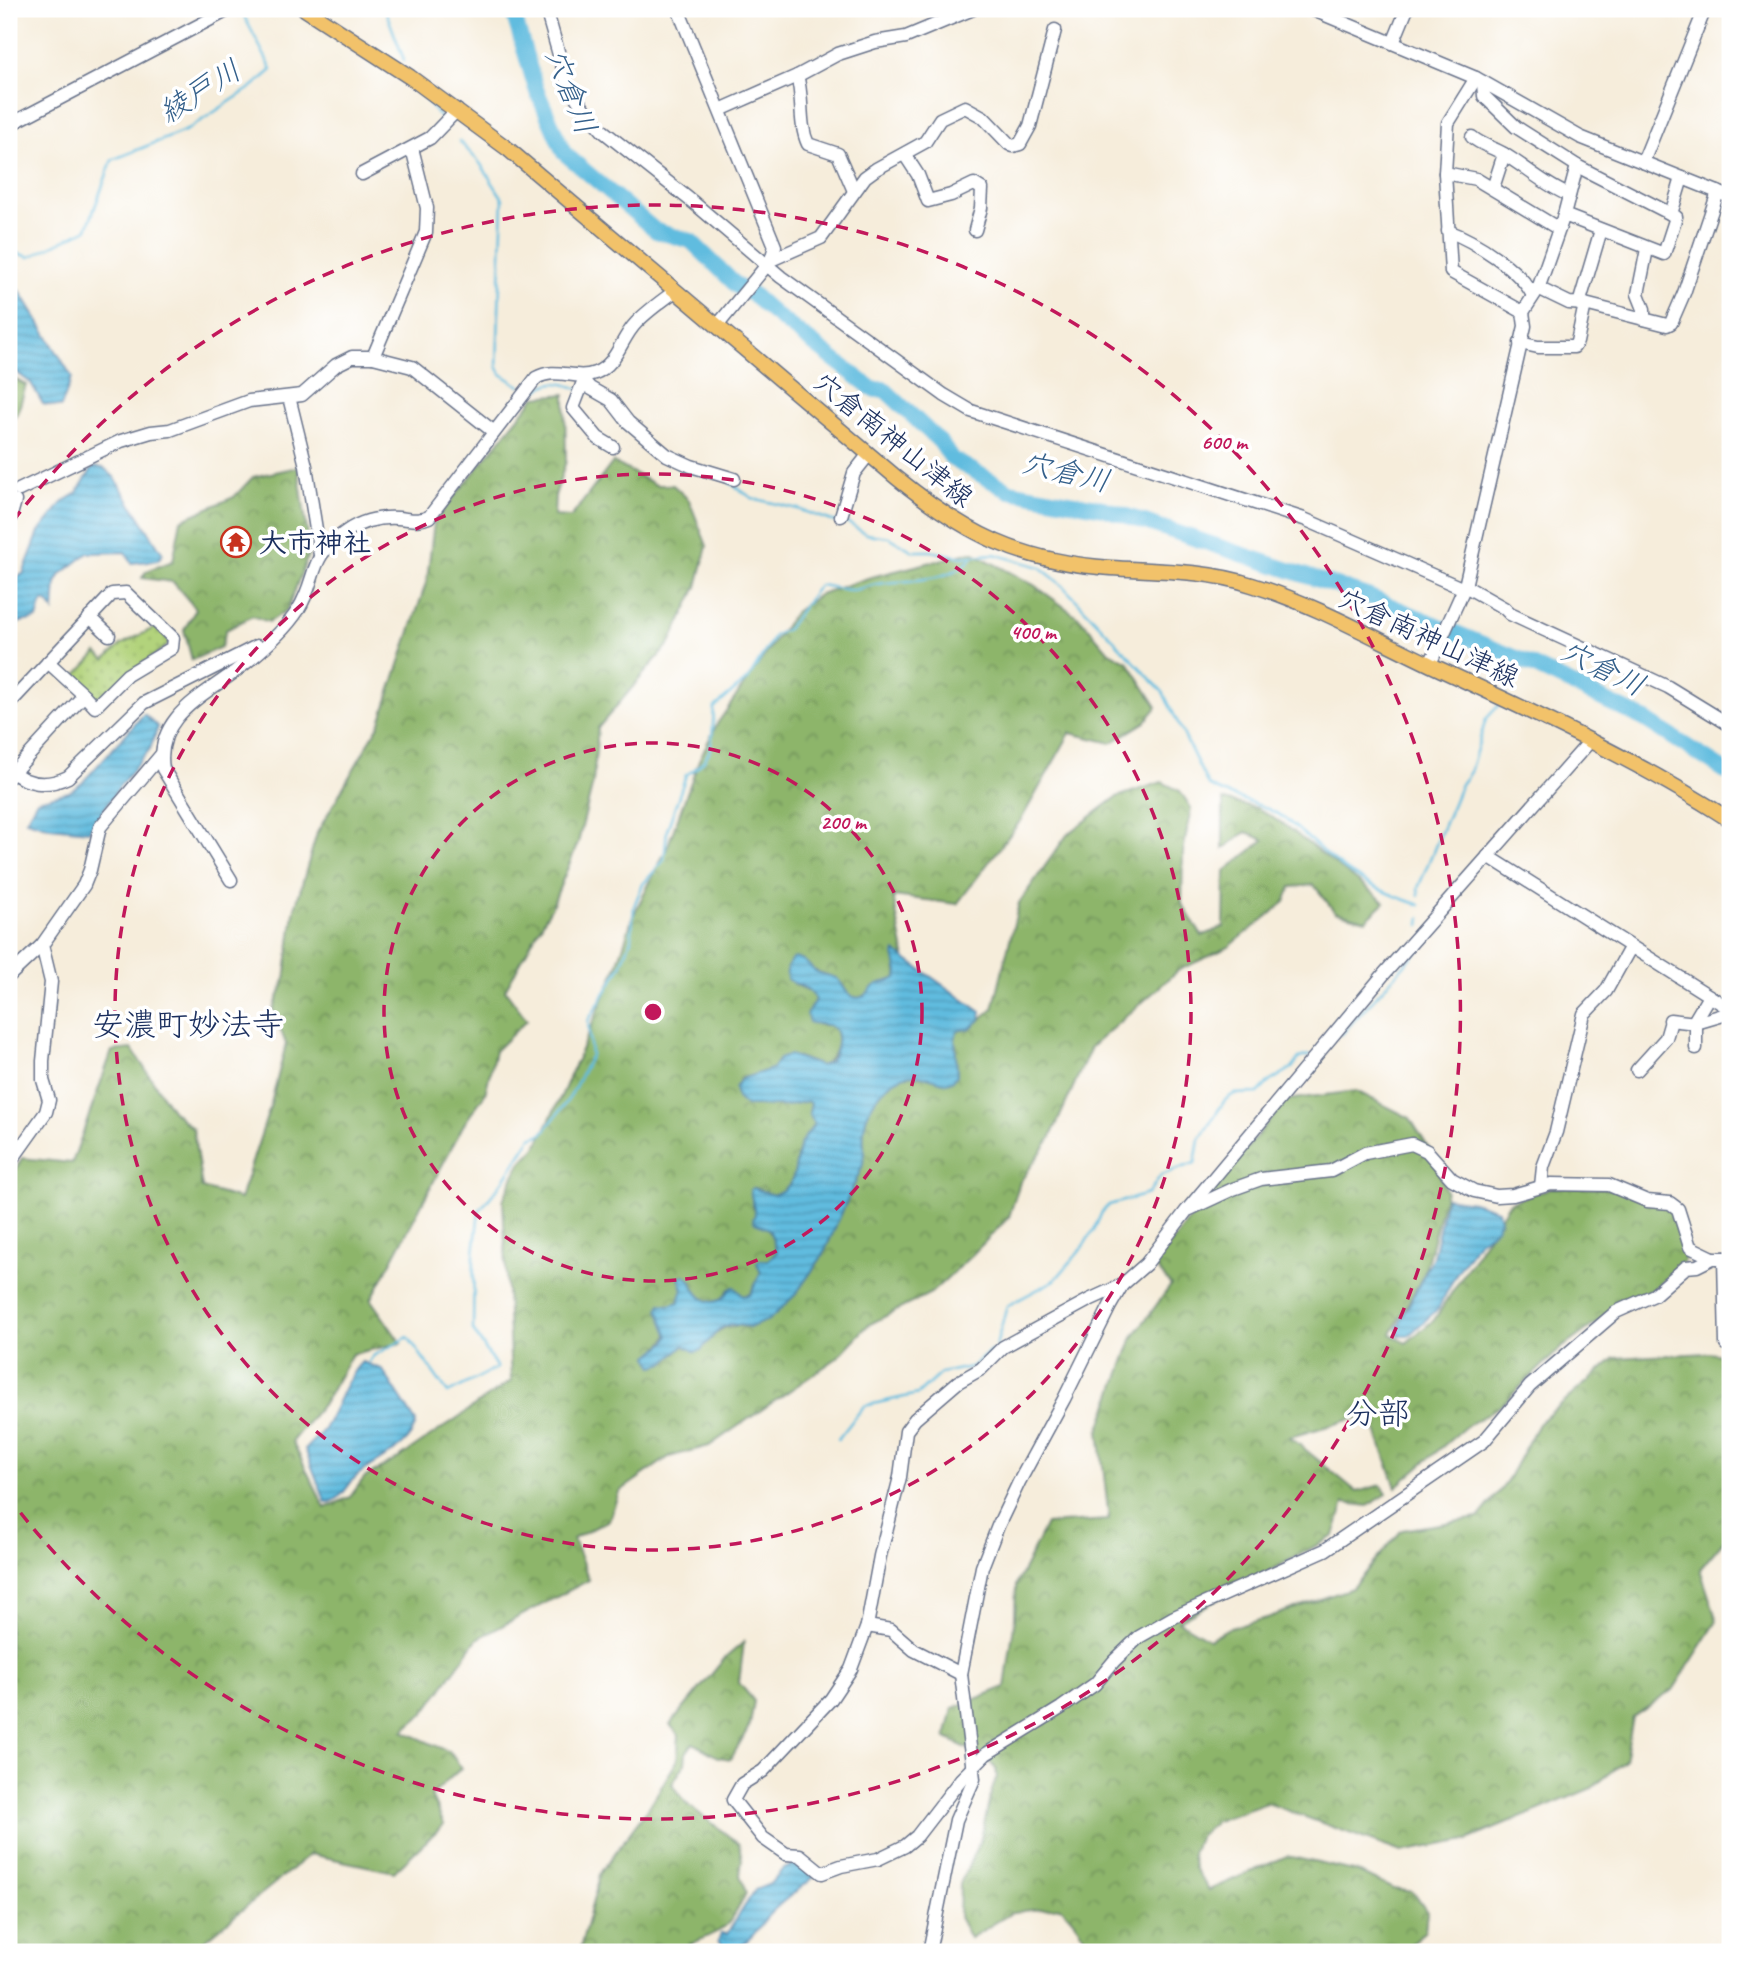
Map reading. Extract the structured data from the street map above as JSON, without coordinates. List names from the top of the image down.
{
  "streets": {
    "main road": ["穴倉南神山津線"]
  },
  "districts": ["安濃町妙法寺", "分部"],
  "water": ["綾戸川", "穴倉川"],
  "places": {
    "temple": ["大市神社"]
  },
  "rings": ["600 m", "400 m", "200 m"]
}
